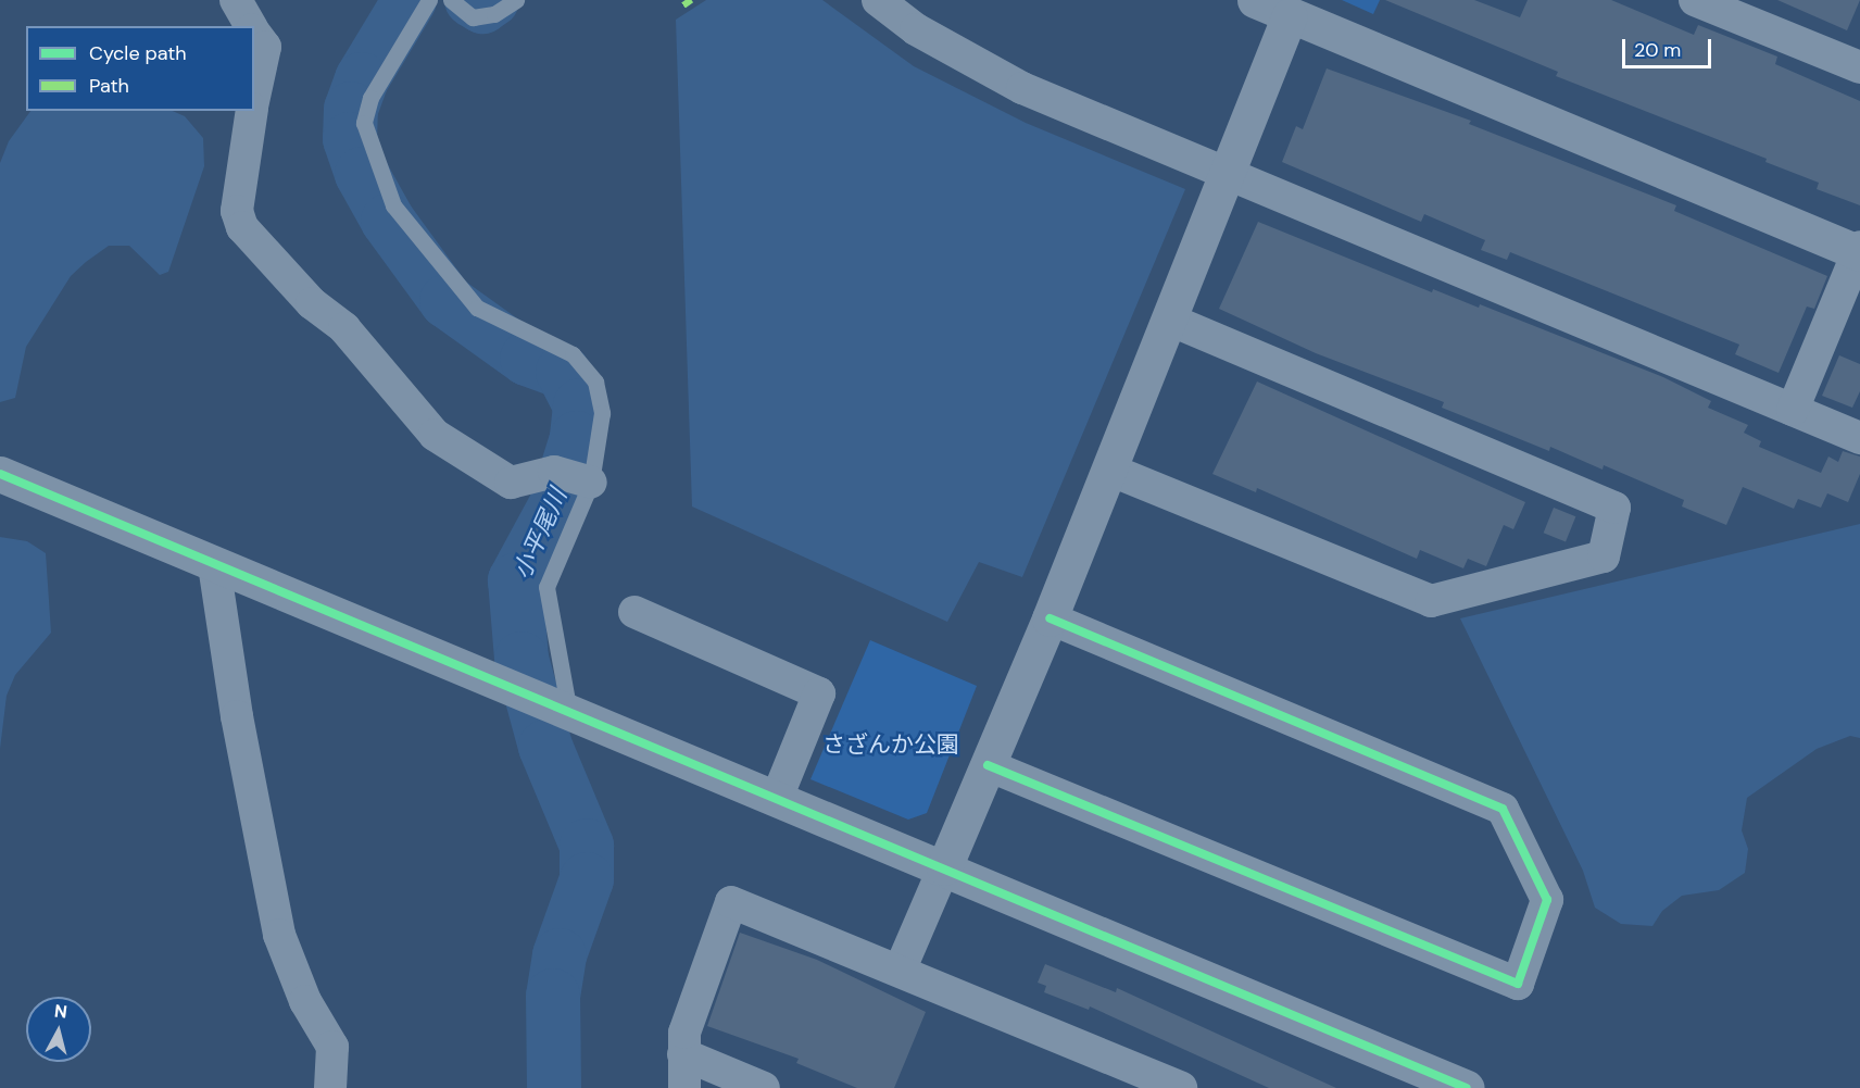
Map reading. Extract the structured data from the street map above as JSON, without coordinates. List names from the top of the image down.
{
  "water": ["小平尾川"],
  "parks": ["さざんか公園"],
  "legend": ["Cycle path", "Path"],
  "scale_bar": "20 m",
  "north": "top"
}
